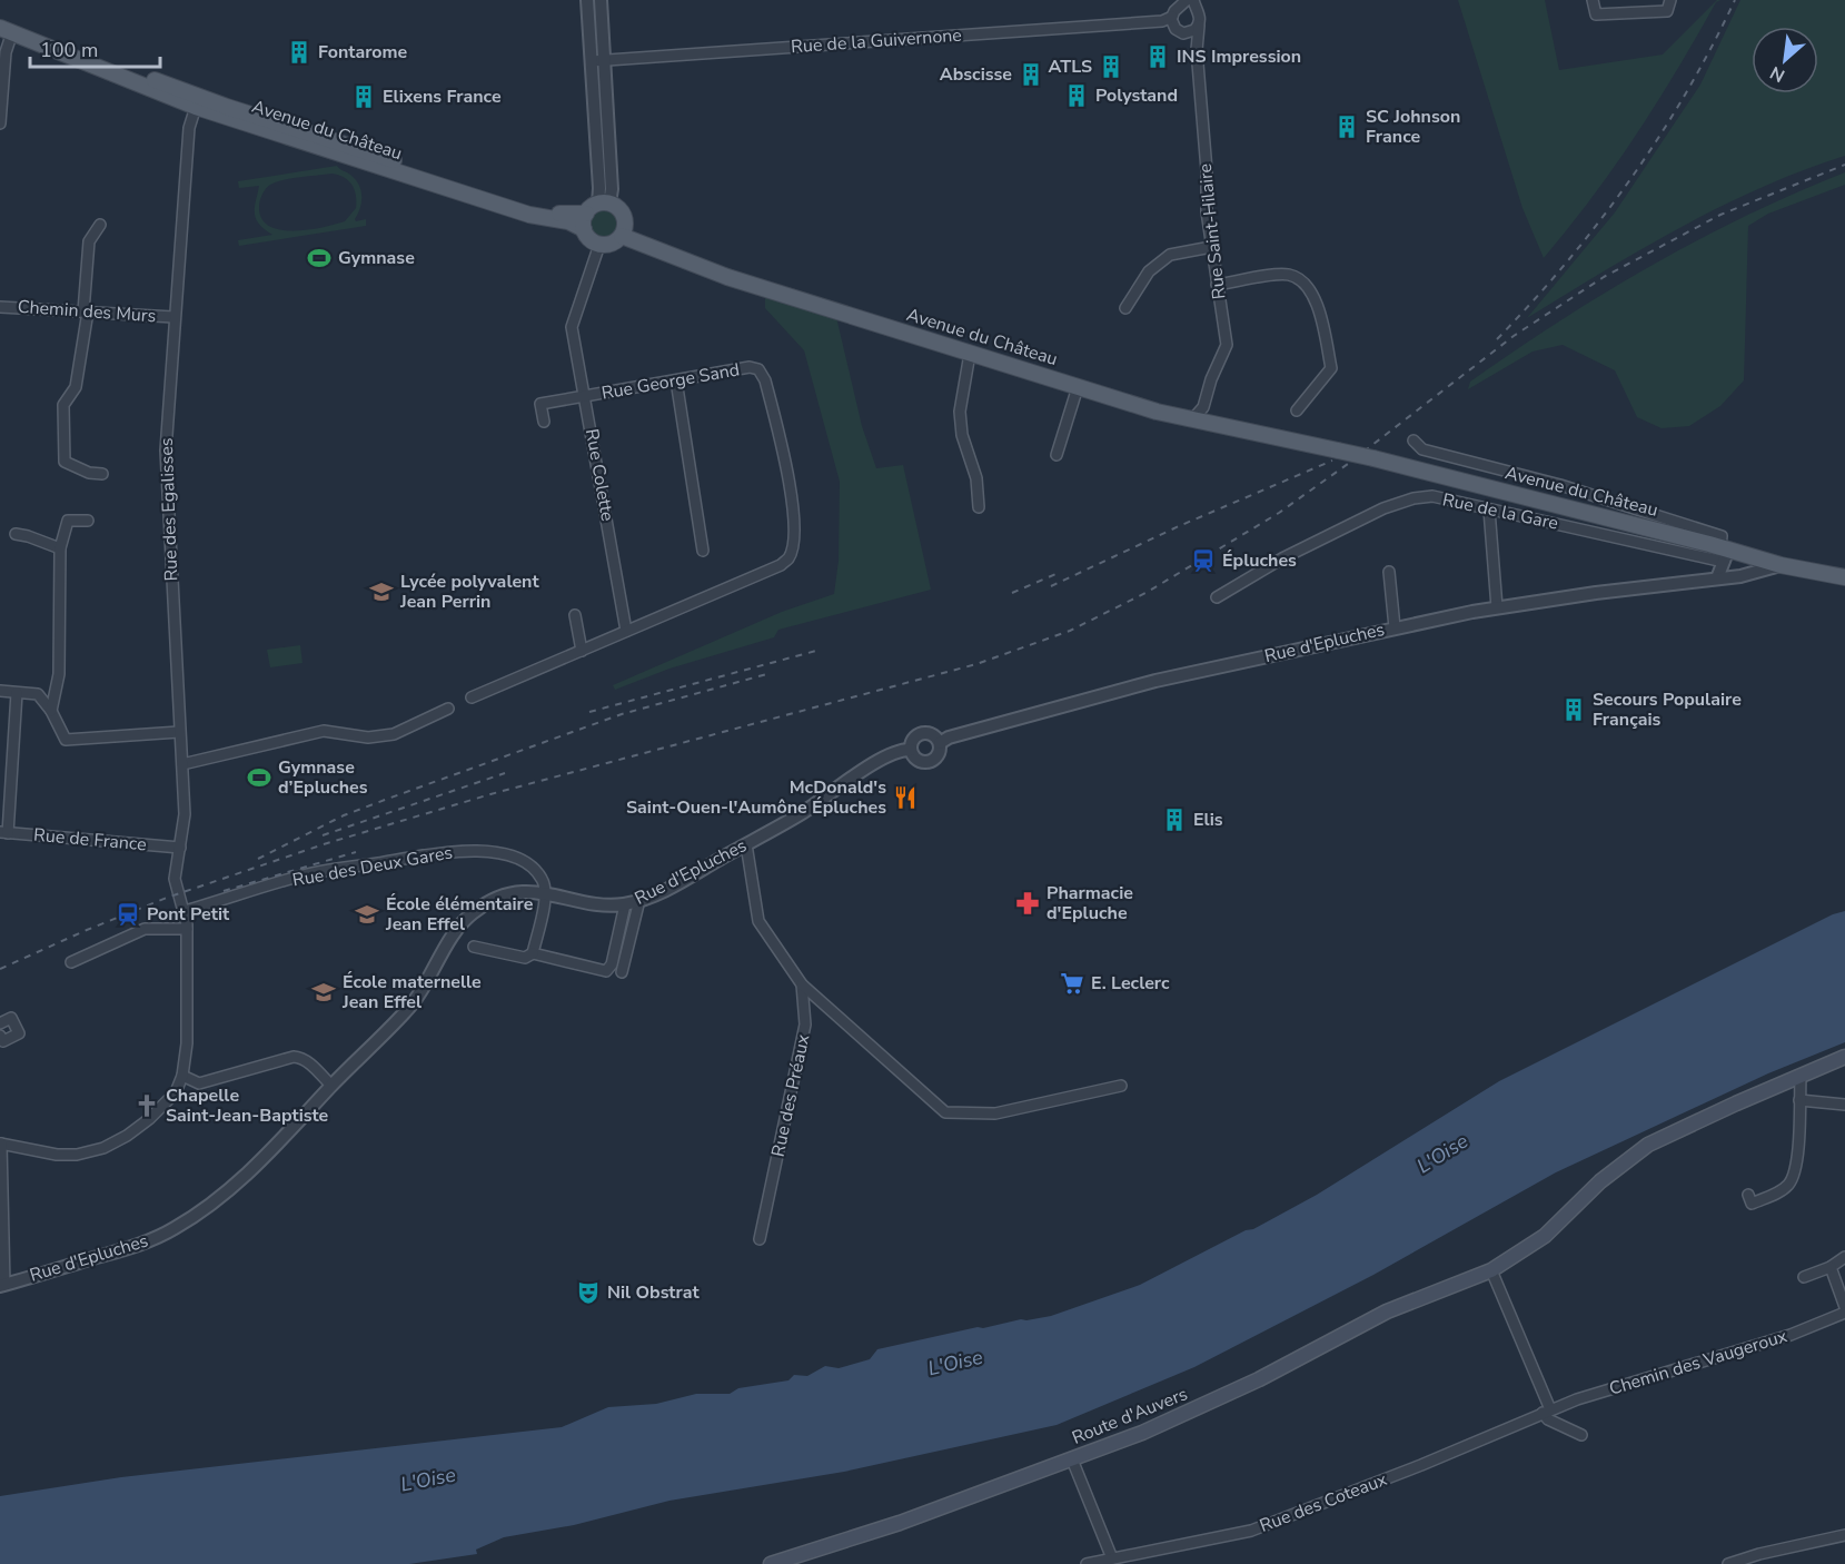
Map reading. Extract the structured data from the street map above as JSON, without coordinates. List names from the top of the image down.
{
  "streets": {
    "main road": ["Avenue du Château", "Route d'Auvers"],
    "street": [
      "Rue de la Guivernone",
      "Rue Saint-Hilaire",
      "Chemin des Murs",
      "Rue George Sand",
      "Rue Colette",
      "Rue des Egalisses",
      "Rue de la Gare",
      "Rue d'Epluches",
      "Rue de France",
      "Rue des Deux Gares",
      "Rue des Préaux",
      "Chemin des Vaugeroux",
      "Rue des Coteaux"
    ]
  },
  "crossings": [
    ["Rue de la Guivernone", "Rue Saint-Hilaire"],
    ["Avenue du Château", "Rue Colette"],
    ["Avenue du Château", "Rue des Egalisses"],
    ["Avenue du Château", "Rue de la Gare"],
    ["Avenue du Château", "Rue d'Epluches"],
    ["Chemin des Murs", "Rue des Egalisses"],
    ["Rue George Sand", "Rue Colette"],
    ["Rue des Egalisses", "Rue de France"],
    ["Rue des Egalisses", "Rue des Deux Gares"],
    ["Rue d'Epluches", "Rue des Deux Gares"],
    ["Rue d'Epluches", "Rue des Préaux"],
    ["Chemin des Vaugeroux", "Rue des Coteaux"]
  ],
  "water": ["L'Oise"],
  "places": {
    "building": [
      "Fontarome",
      "INS Impression",
      "ATLS",
      "Abscisse",
      "Polystand",
      "Elixens France",
      "SC Johnson France",
      "Secours Populaire Français",
      "Elis"
    ],
    "sports": ["Gymnase", "Gymnase d’Epluches"],
    "station": ["Épluches", "Pont Petit"],
    "school or university": ["Lycée polyvalent Jean Perrin", "École élémentaire Jean Effel", "École maternelle Jean Effel"],
    "restaurant": ["McDonald's Saint-Ouen-l'Aumône Épluches"],
    "pharmacy": ["Pharmacie d'Epluche"],
    "supermarket": ["E. Leclerc"],
    "church": ["Chapelle Saint-Jean-Baptiste"],
    "theatre": ["Nil Obstrat"]
  },
  "scale_bar": "100 m",
  "north": "bottom left"
}
